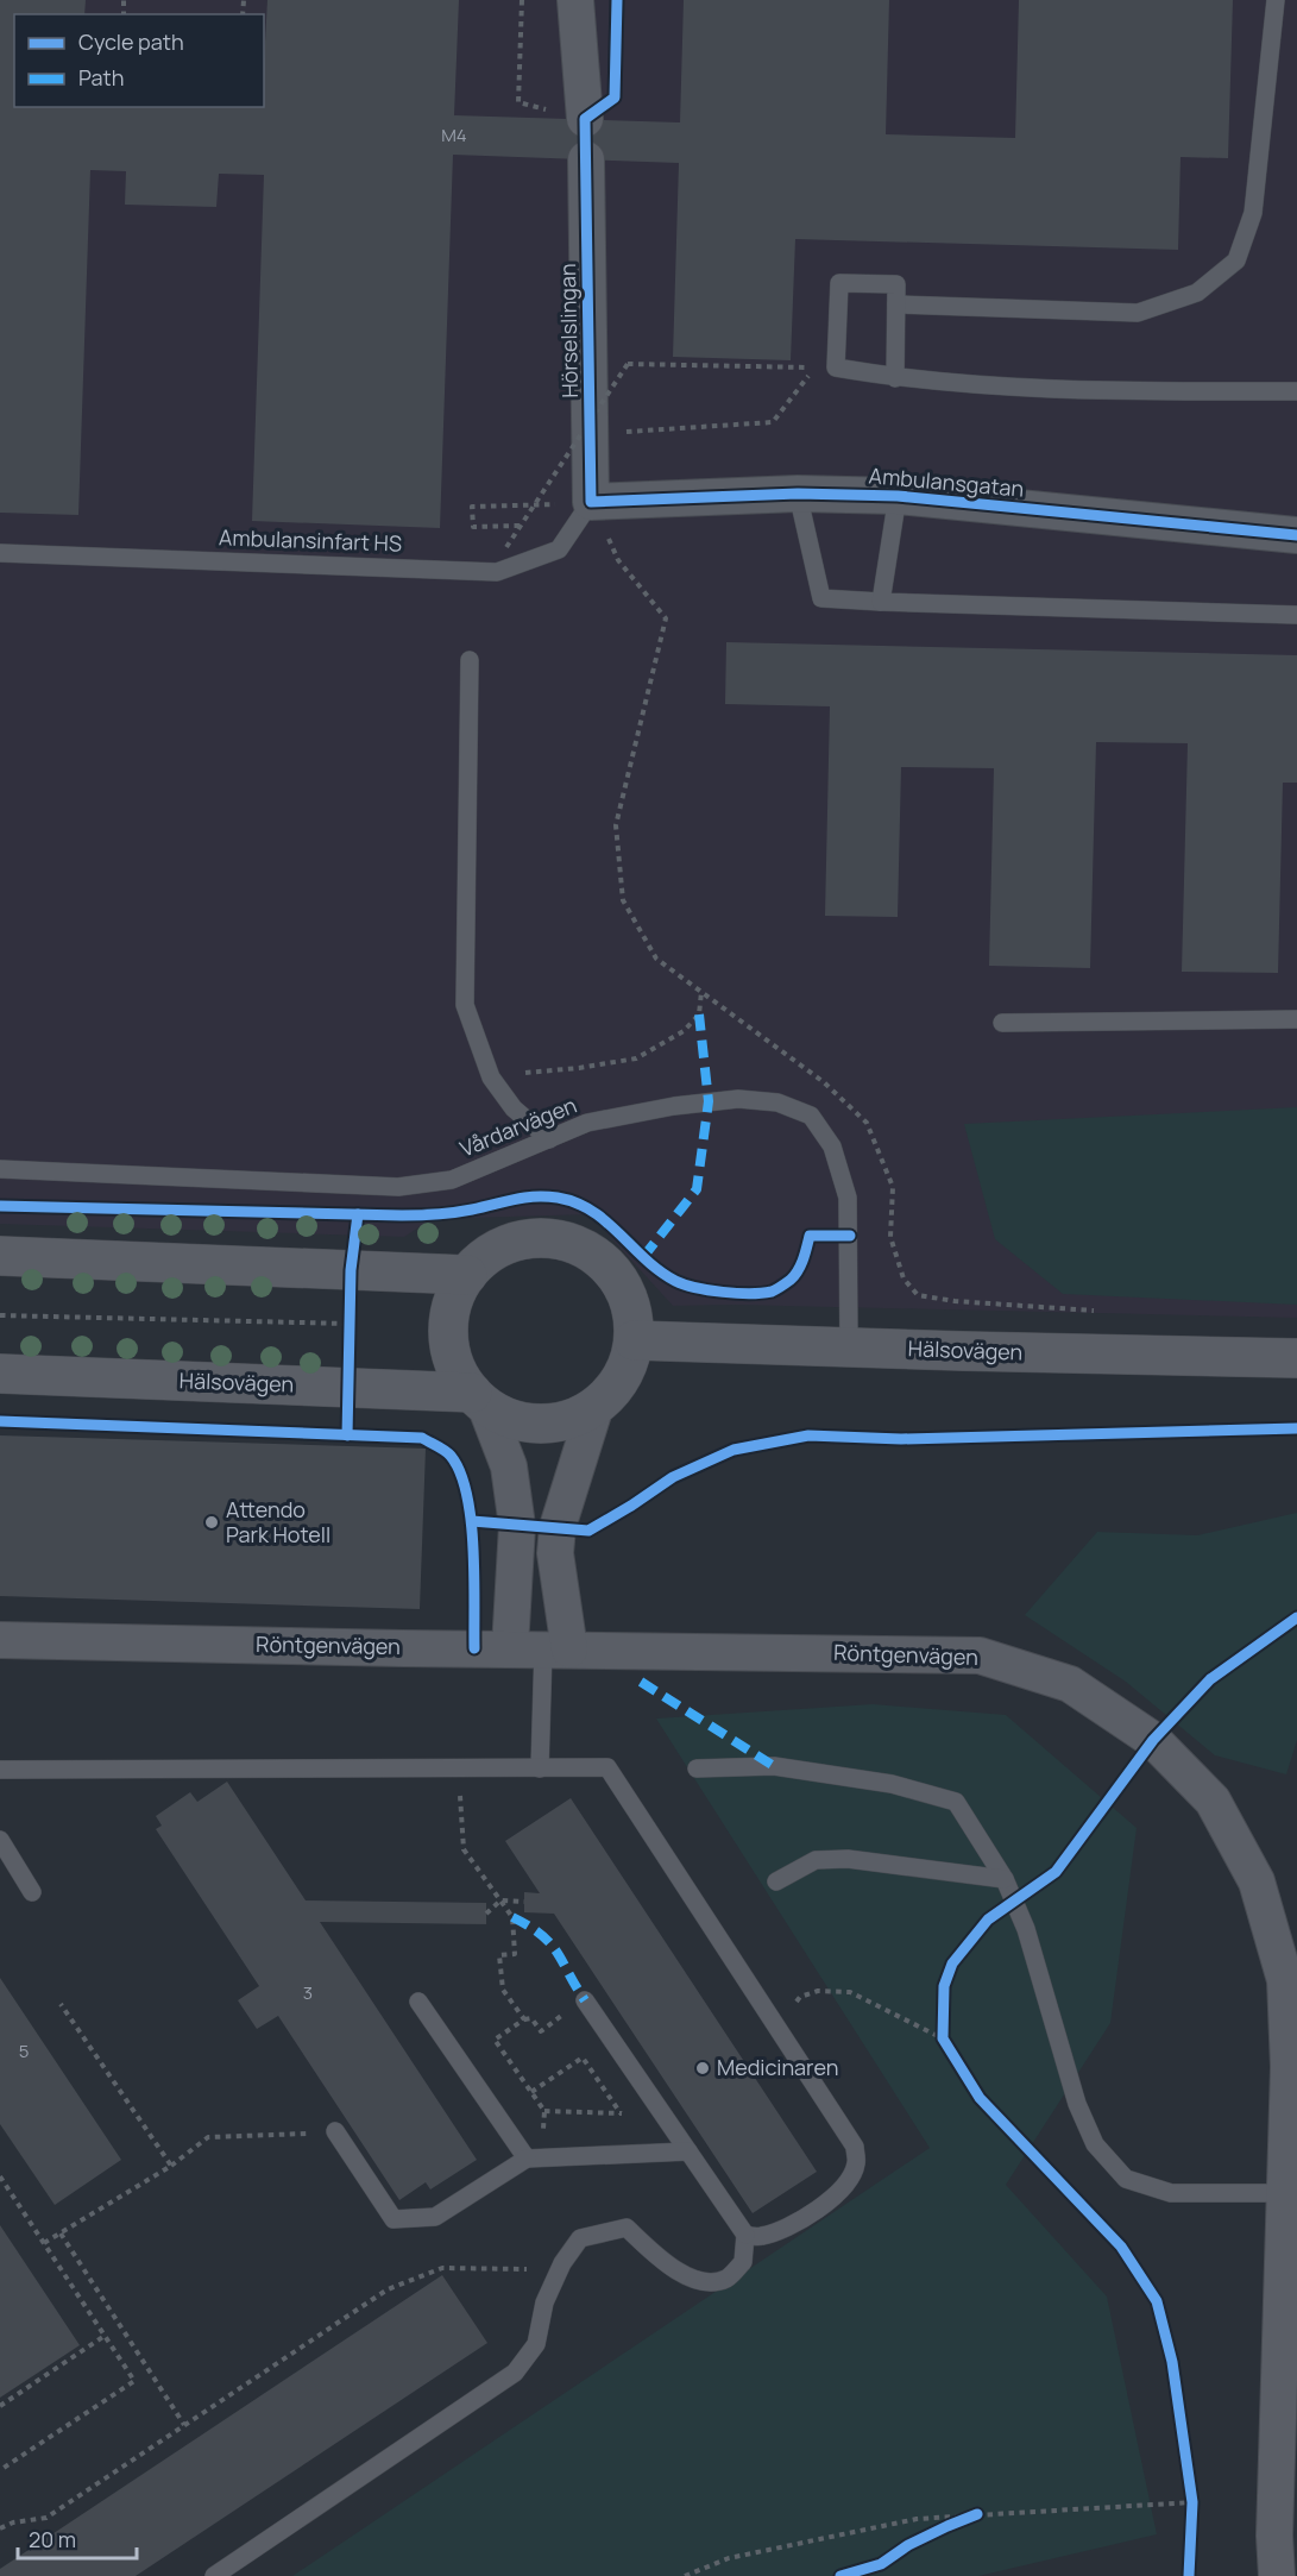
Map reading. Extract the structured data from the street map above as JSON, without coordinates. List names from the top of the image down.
{
  "streets": {
    "street": [
      "Hörselslingan",
      "Ambulansgatan",
      "Hälsovägen",
      "Röntgenvägen"
    ],
    "lane": ["Ambulansinfart HS", "Vårdarvägen"]
  },
  "crossings": [
    ["Hörselslingan", "Ambulansgatan"],
    ["Hörselslingan", "Ambulansinfart HS"],
    ["Ambulansgatan", "Ambulansinfart HS"],
    ["Vårdarvägen", "Hälsovägen"]
  ],
  "places": ["Attendo Park Hotell", "Medicinaren"],
  "house_numbers": ["M4", "3", "5"],
  "legend": ["Cycle path", "Path"],
  "scale_bar": "20 m"
}
